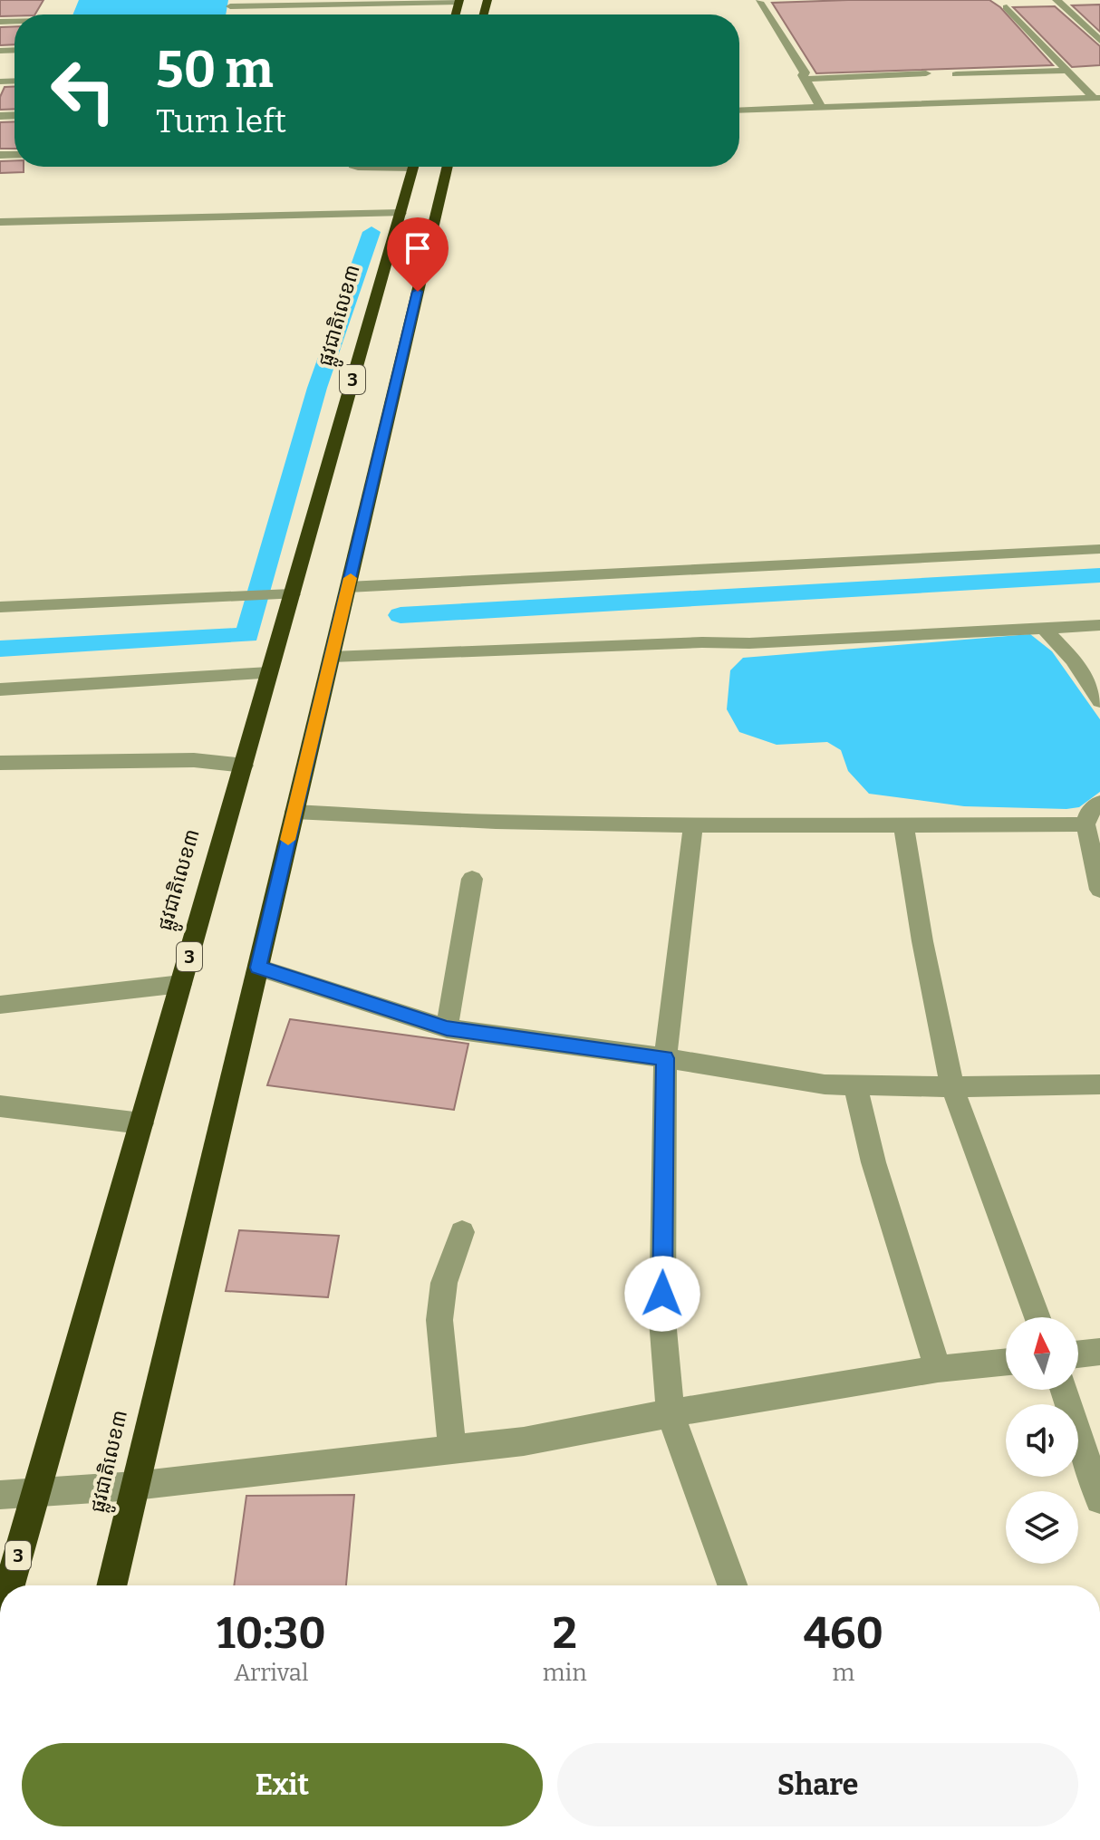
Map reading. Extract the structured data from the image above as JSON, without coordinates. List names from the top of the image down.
{
  "streets": {
    "highway": ["ផ្លូវជាតិលេខ៣", "3"]
  },
  "north": "top",
  "page": {
    "turn": ["50 m", "Turn left"],
    "eta": [
      "10:30",
      "Arrival",
      "2",
      "min",
      "460",
      "m"
    ],
    "buttons": ["Exit", "Share"]
  }
}
